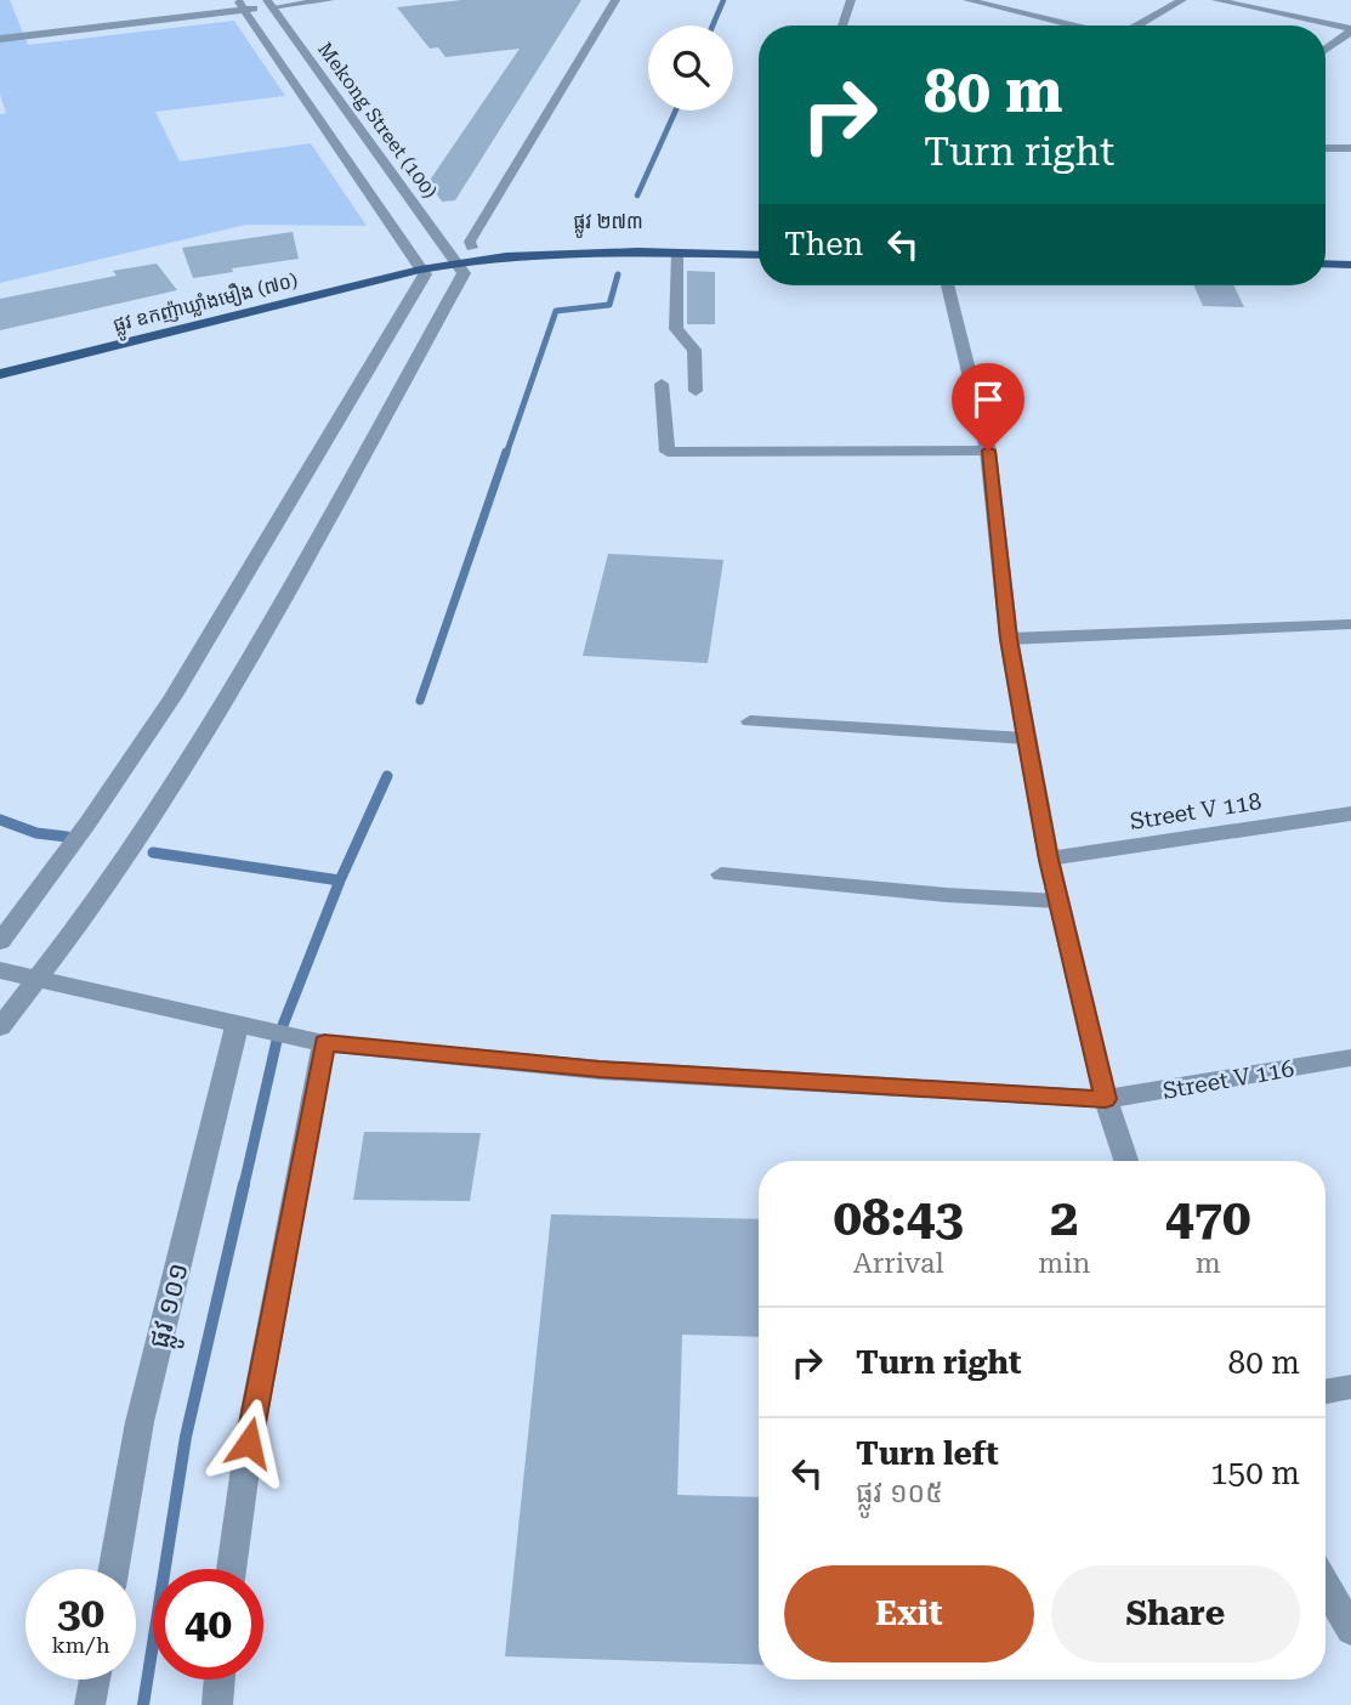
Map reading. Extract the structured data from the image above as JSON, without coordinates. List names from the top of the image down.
{
  "streets": {
    "main road": ["ផ្លូវ ២៧៣", "ផ្លូវ ឧកញ៉ាឃ្លាំងមឿង (៧០)"],
    "street": [
      "Mekong Street (100)",
      "Street V 118",
      "Street V 116",
      "ផ្លូវ ១០១"
    ]
  },
  "crossings": [
    ["Mekong Street (100)", "ផ្លូវ ២៧៣"],
    ["Mekong Street (100)", "ផ្លូវ ឧកញ៉ាឃ្លាំងមឿង (៧០)"],
    ["ផ្លូវ ២៧៣", "ផ្លូវ ឧកញ៉ាឃ្លាំងមឿង (៧០)"],
    ["Street V 116", "ផ្លូវ ១០១"]
  ],
  "page": {
    "turn": ["80 m", "Turn right"],
    "then": "Then",
    "eta": [
      "08:43",
      "Arrival",
      "2",
      "min",
      "470",
      "m"
    ],
    "list": [
      {
        "name": "Turn right",
        "value": "80 m"
      },
      {
        "name": "Turn left",
        "note": "ផ្លូវ ១០៥",
        "value": "150 m"
      }
    ],
    "buttons": ["Exit", "Share"],
    "speed": "30 km/h",
    "limit": "40"
  }
}
